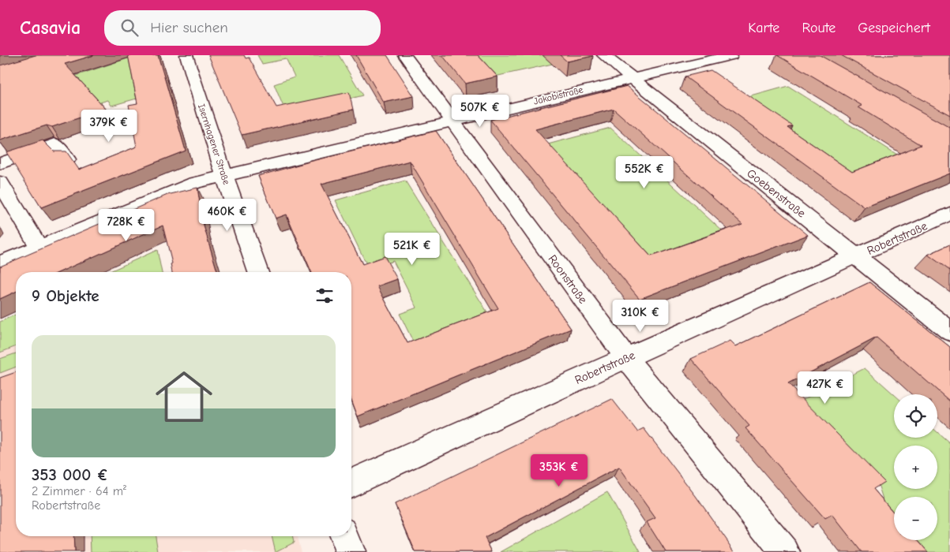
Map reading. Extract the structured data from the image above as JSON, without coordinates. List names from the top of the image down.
{
  "streets": {
    "street": [
      "Jakobistraße",
      "Isernhagener Straße",
      "Goebenstraße",
      "Robertstraße",
      "Roonstraße"
    ]
  },
  "crossings": [
    ["Jakobistraße", "Isernhagener Straße"],
    ["Jakobistraße", "Goebenstraße"],
    ["Jakobistraße", "Roonstraße"],
    ["Goebenstraße", "Robertstraße"],
    ["Robertstraße", "Roonstraße"]
  ],
  "page": {
    "header": "Casavia",
    "search": "Hier suchen",
    "nav": ["Karte", "Route", "Gespeichert"],
    "price": [
      "507K €",
      "379K €",
      "552K €",
      "460K €",
      "728K €",
      "521K €",
      "310K €",
      "427K €",
      "353K €"
    ],
    "heading": "9 Objekte",
    "list": [
      {
        "name": "353 000 €",
        "note": "2 Zimmer · 64 m² · Robertstraße"
      }
    ],
    "map_buttons": ["+", "−"]
  }
}
